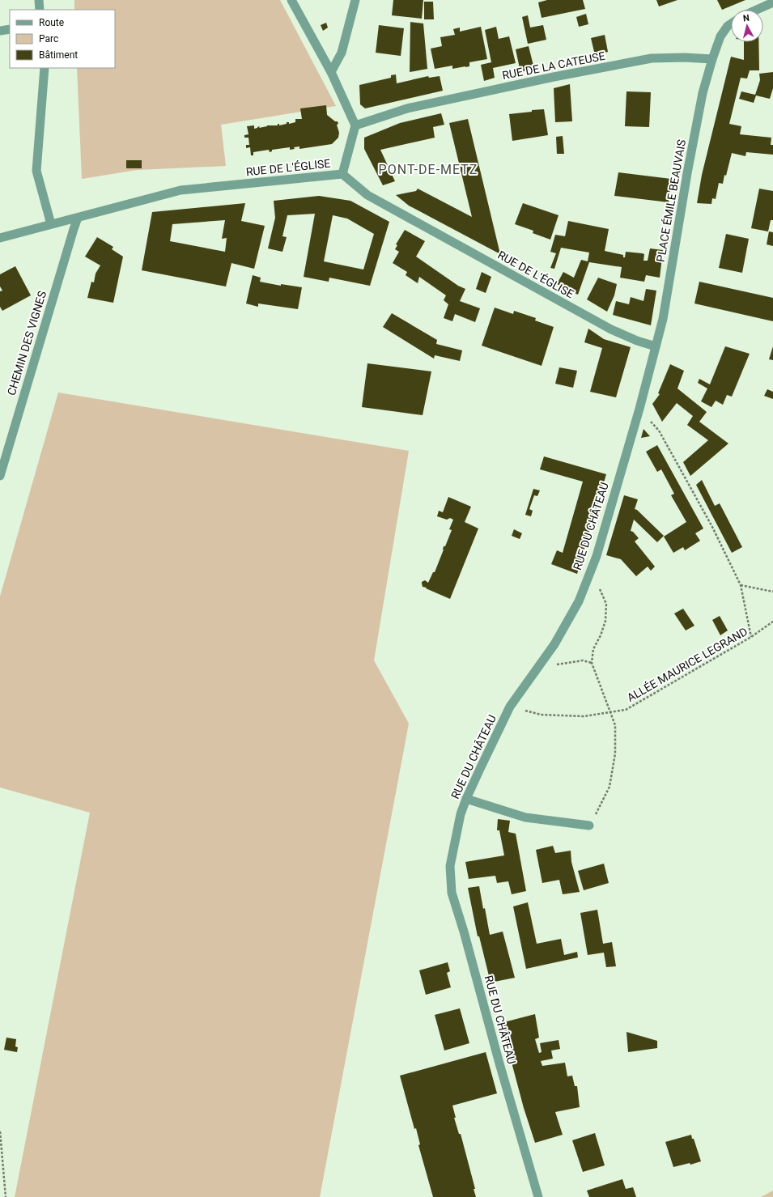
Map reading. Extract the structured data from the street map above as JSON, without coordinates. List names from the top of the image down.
{
  "streets": {
    "street": [
      "RUE DE LA CATEUSE",
      "RUE DE L'ÉGLISE",
      "PLACE ÉMILE BEAUVAIS",
      "CHEMIN DES VIGNES",
      "RUE DU CHÂTEAU"
    ],
    "path": ["ALLÉE MAURICE LEGRAND"]
  },
  "crossings": [
    ["RUE DE LA CATEUSE", "PLACE ÉMILE BEAUVAIS"],
    ["RUE DE L'ÉGLISE", "PLACE ÉMILE BEAUVAIS"],
    ["RUE DE L'ÉGLISE", "CHEMIN DES VIGNES"],
    ["RUE DE L'ÉGLISE", "RUE DU CHÂTEAU"],
    ["PLACE ÉMILE BEAUVAIS", "RUE DU CHÂTEAU"],
    ["RUE DU CHÂTEAU", "ALLÉE MAURICE LEGRAND"]
  ],
  "districts": ["PONT-DE-METZ"],
  "legend": ["Route", "Parc", "Bâtiment"],
  "north": "top"
}
